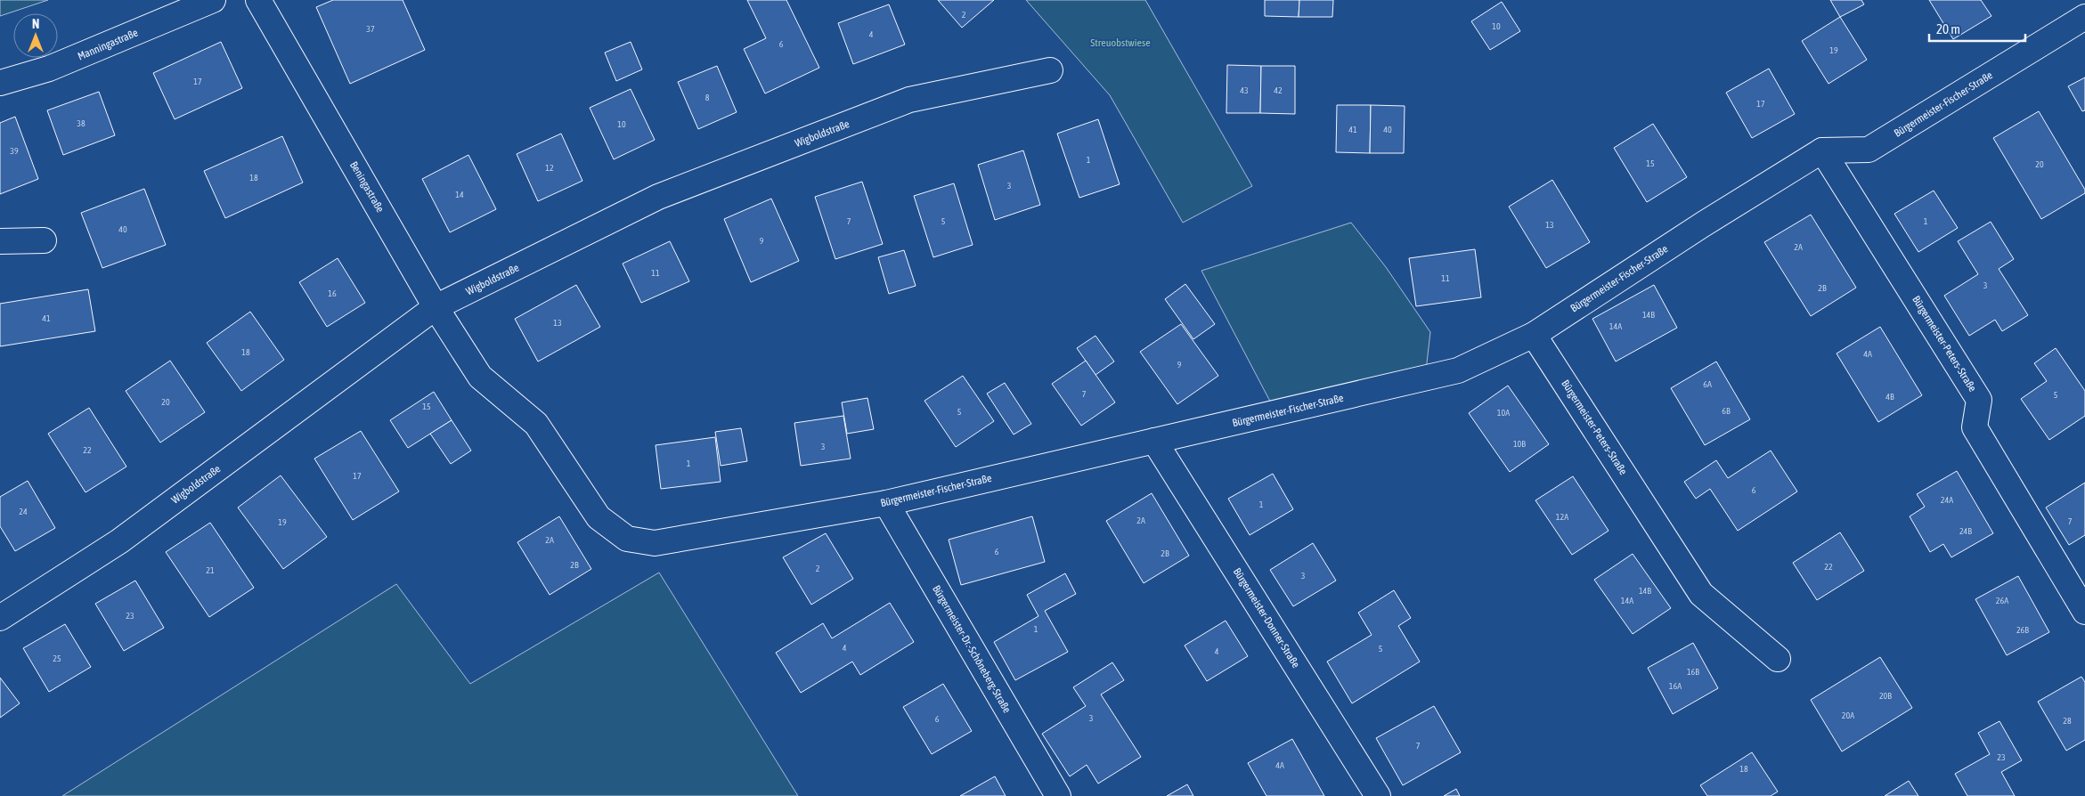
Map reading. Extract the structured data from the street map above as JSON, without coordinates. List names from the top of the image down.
{
  "streets": {
    "street": [
      "Manningastraße",
      "Bürgermeister-Fischer-Straße",
      "Wigboldstraße",
      "Beningastraße",
      "Bürgermeister-Peters-Straße",
      "Bürgermeister-Donner-Straße",
      "Bürgermeister-Dr.-Schöneberg-Straße"
    ]
  },
  "crossings": [
    ["Bürgermeister-Fischer-Straße", "Beningastraße"],
    ["Bürgermeister-Fischer-Straße", "Bürgermeister-Peters-Straße"],
    ["Bürgermeister-Fischer-Straße", "Bürgermeister-Donner-Straße"],
    ["Bürgermeister-Fischer-Straße", "Bürgermeister-Dr.-Schöneberg-Straße"],
    ["Wigboldstraße", "Beningastraße"]
  ],
  "parks": ["Streuobstwiese"],
  "house_numbers": [
    "2",
    "10",
    "37",
    "4",
    "6",
    "19",
    "17",
    "43",
    "42",
    "8",
    "17",
    "38",
    "10",
    "41",
    "40",
    "39",
    "1",
    "15",
    "20",
    "12",
    "18",
    "3",
    "14",
    "7",
    "5",
    "1",
    "13",
    "40",
    "9",
    "2A",
    "11",
    "11",
    "3",
    "2B",
    "16",
    "14B",
    "41",
    "13",
    "14A",
    "18",
    "4A",
    "9",
    "6A",
    "7",
    "5",
    "4B",
    "20",
    "15",
    "6B",
    "5",
    "10A",
    "10B",
    "3",
    "22",
    "1",
    "17",
    "6",
    "24A",
    "1",
    "24",
    "12A",
    "2A",
    "7",
    "19",
    "24B",
    "2A",
    "6",
    "2B",
    "2B",
    "22",
    "2",
    "21",
    "3",
    "14B",
    "14A",
    "26A",
    "23",
    "1",
    "26B",
    "4",
    "5",
    "4",
    "25",
    "16B",
    "16A",
    "20B",
    "20A",
    "3",
    "6",
    "28",
    "7",
    "23",
    "4A",
    "18"
  ],
  "scale_bar": "20 m",
  "north": "top"
}
